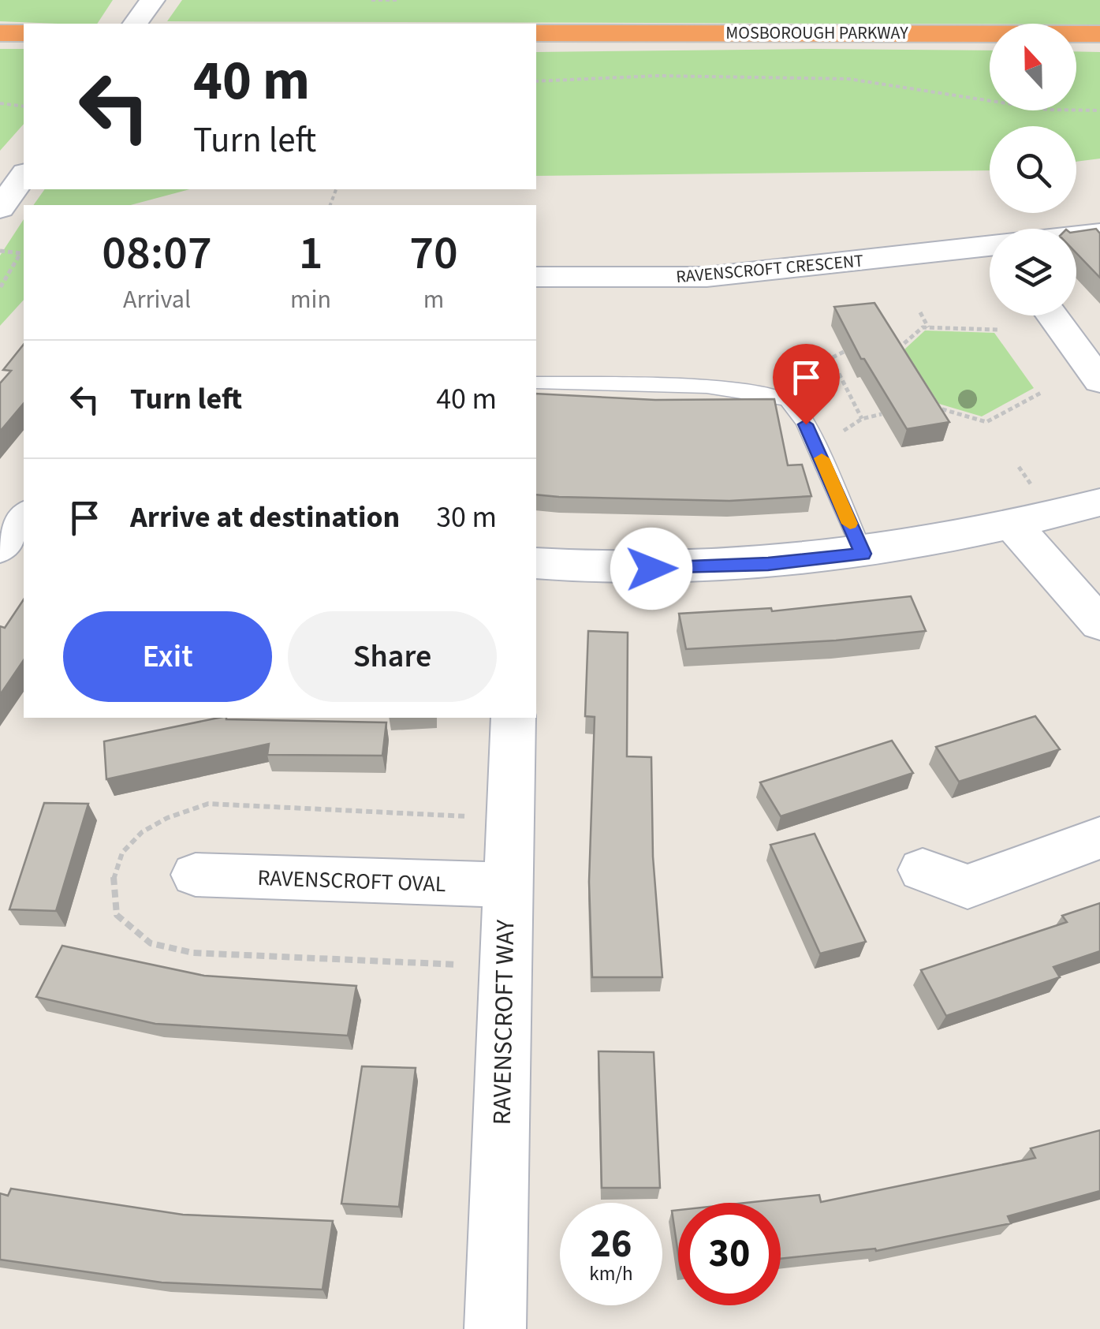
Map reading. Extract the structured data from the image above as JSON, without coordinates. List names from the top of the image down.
{
  "streets": {
    "highway": ["MOSBOROUGH PARKWAY"],
    "street": ["RAVENSCROFT CRESCENT", "RAVENSCROFT OVAL", "RAVENSCROFT WAY"]
  },
  "crossings": [
    ["RAVENSCROFT OVAL", "RAVENSCROFT WAY"]
  ],
  "north": "top",
  "page": {
    "turn": ["40 m", "Turn left"],
    "eta": [
      "08:07",
      "Arrival",
      "1",
      "min",
      "70",
      "m"
    ],
    "list": [
      {
        "name": "Turn left",
        "value": "40 m"
      },
      {
        "name": "Arrive at destination",
        "value": "30 m"
      }
    ],
    "buttons": ["Exit", "Share"],
    "speed": "26 km/h",
    "limit": "30"
  }
}
